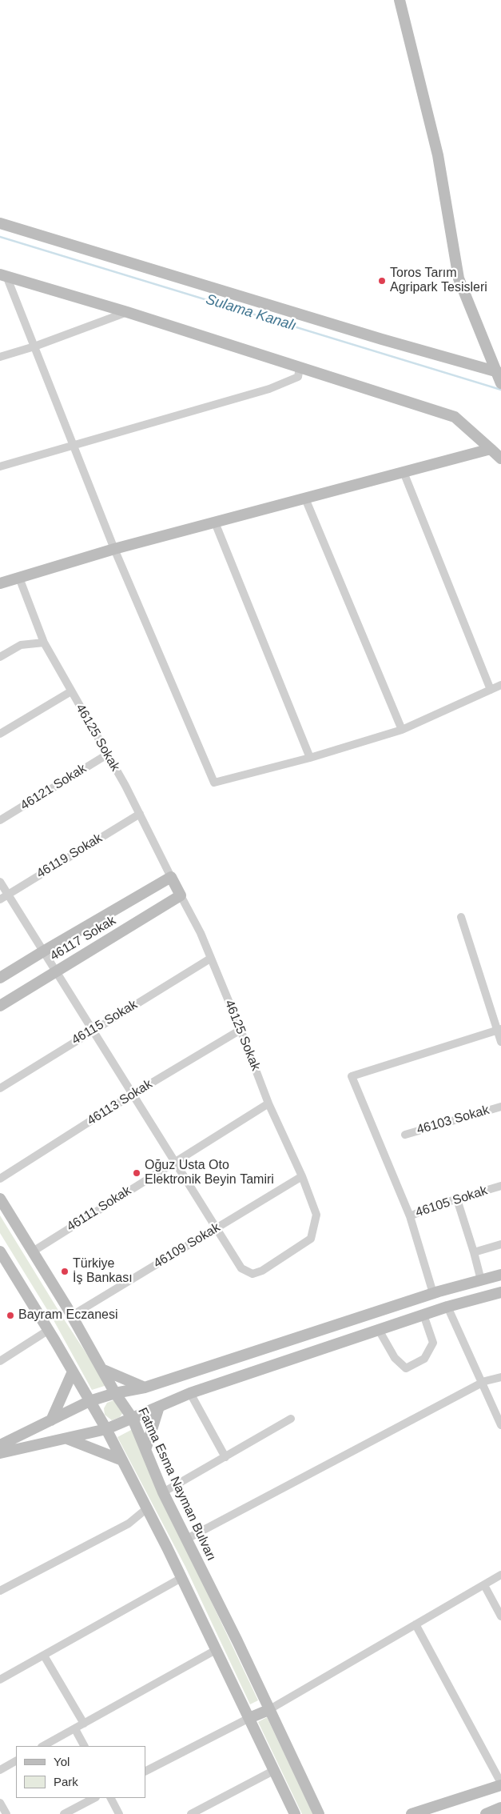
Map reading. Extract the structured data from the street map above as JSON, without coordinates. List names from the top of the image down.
{
  "streets": {
    "street": [
      "46125 Sokak",
      "46121 Sokak",
      "46119 Sokak",
      "46117 Sokak",
      "46115 Sokak",
      "46113 Sokak",
      "46103 Sokak",
      "46105 Sokak",
      "46111 Sokak",
      "46109 Sokak",
      "Fatma Esma Nayman Bulvarı"
    ]
  },
  "crossings": [
    ["46125 Sokak", "46121 Sokak"],
    ["46125 Sokak", "46119 Sokak"],
    ["46125 Sokak", "46117 Sokak"],
    ["46125 Sokak", "46115 Sokak"],
    ["46125 Sokak", "46113 Sokak"],
    ["46125 Sokak", "46111 Sokak"],
    ["46125 Sokak", "46109 Sokak"],
    ["46111 Sokak", "Fatma Esma Nayman Bulvarı"],
    ["46109 Sokak", "Fatma Esma Nayman Bulvarı"]
  ],
  "water": ["Sulama Kanalı"],
  "places": [
    "Toros Tarım Agripark Tesisleri",
    "Oğuz Usta Oto Elektronik Beyin Tamiri",
    "Türkiye İş Bankası",
    "Bayram Eczanesi"
  ],
  "legend": ["Yol", "Park"]
}
